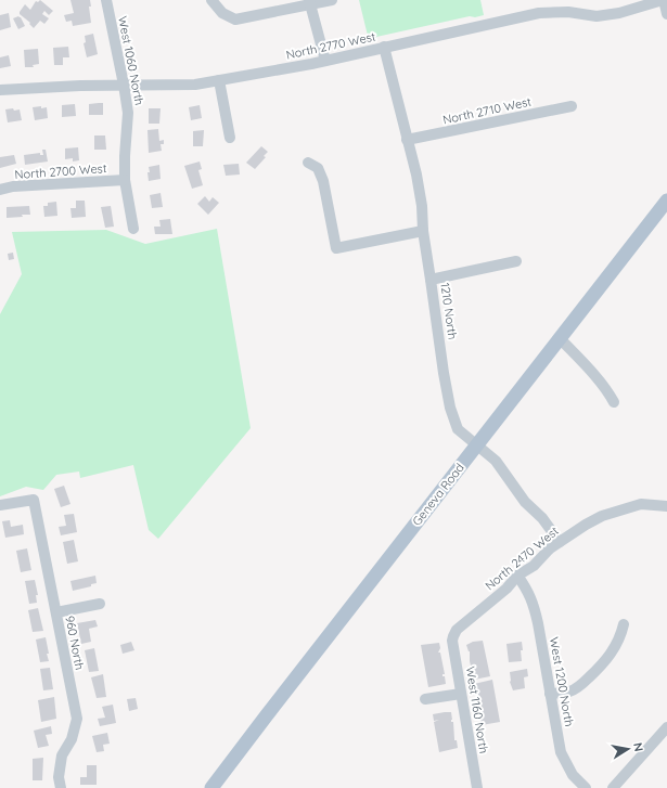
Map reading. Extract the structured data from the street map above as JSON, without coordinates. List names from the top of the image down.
{
  "streets": {
    "main road": ["Geneva Road"],
    "street": [
      "North 2770 West",
      "West 1060 North",
      "North 2710 West",
      "North 2700 West",
      "1210 North",
      "North 2470 West",
      "960 North",
      "West 1200 North",
      "West 1160 North"
    ]
  },
  "crossings": [
    ["North 2770 West", "West 1060 North"],
    ["North 2770 West", "1210 North"],
    ["West 1060 North", "North 2700 West"],
    ["North 2710 West", "1210 North"],
    ["1210 North", "Geneva Road"],
    ["1210 North", "North 2470 West"],
    ["North 2470 West", "West 1200 North"],
    ["North 2470 West", "West 1160 North"]
  ],
  "north": "right"
}
